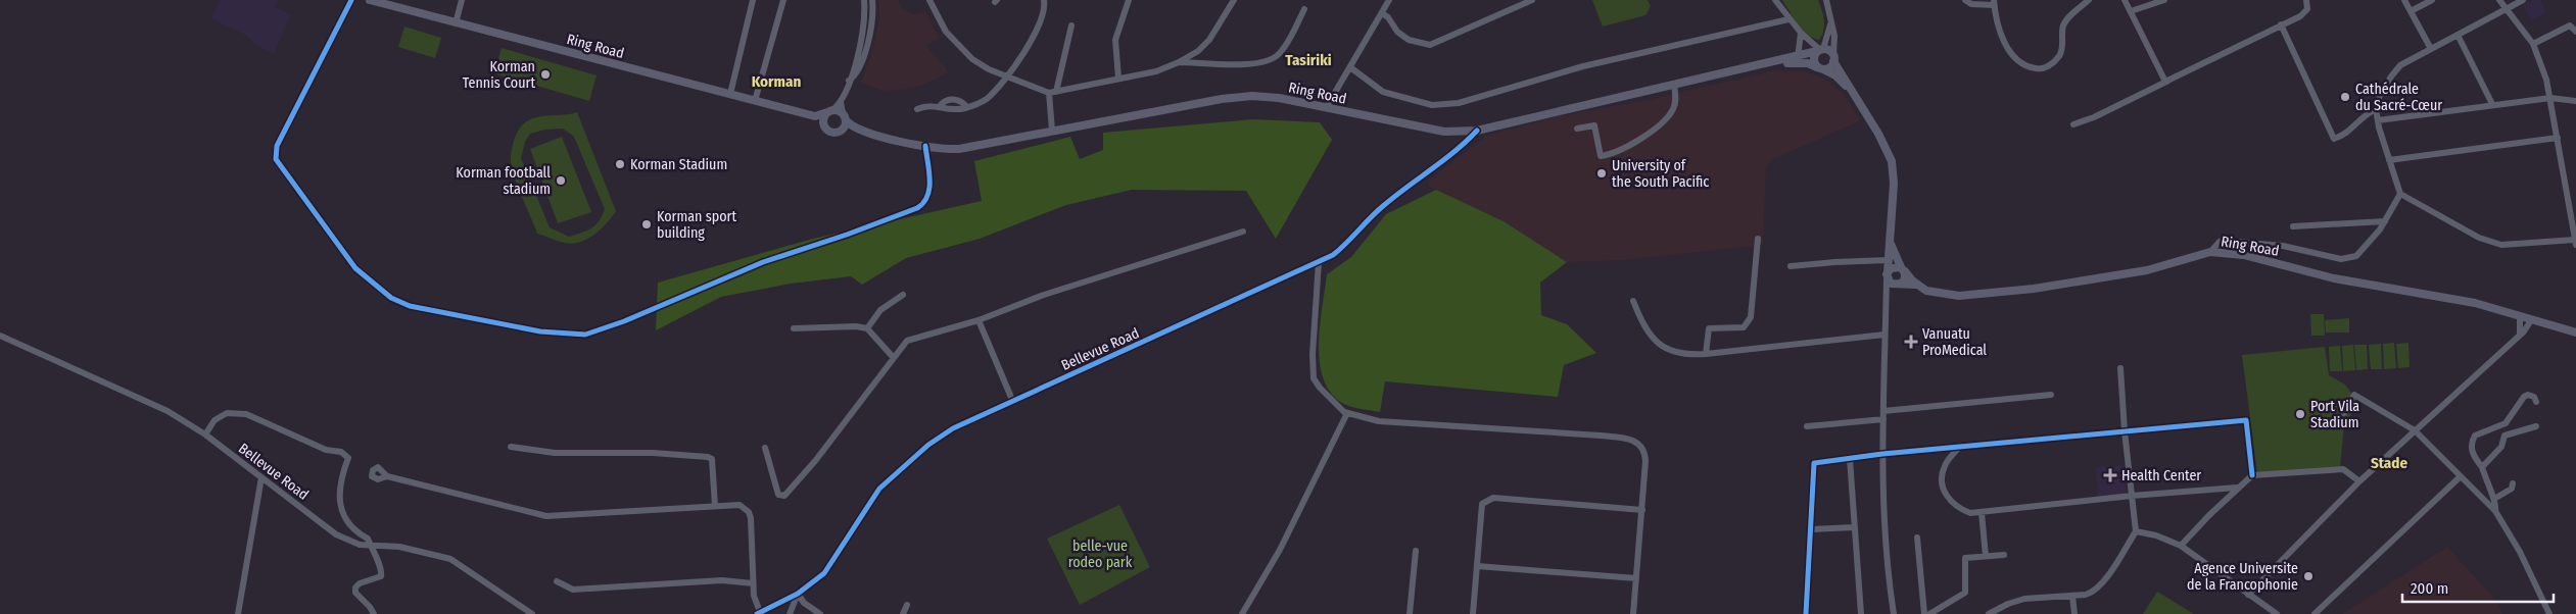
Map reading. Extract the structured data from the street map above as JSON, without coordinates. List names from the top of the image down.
{
  "streets": {
    "main road": ["Ring Road"],
    "street": ["Bellevue Road"]
  },
  "crossings": [
    ["Ring Road", "Bellevue Road"]
  ],
  "districts": ["Tasiriki", "Korman", "Stade"],
  "parks": ["belle-vue rodeo park"],
  "places": {
    "other": [
      "Korman Tennis Court",
      "Cathédrale du Sacré-Cœur",
      "Korman Stadium",
      "University of the South Pacific",
      "Korman football stadium",
      "Korman sport building",
      "Port Vila Stadium",
      "Agence Universite de la Francophonie"
    ],
    "health": ["Vanuatu ProMedical", "Health Center"]
  },
  "scale_bar": "200 m"
}
